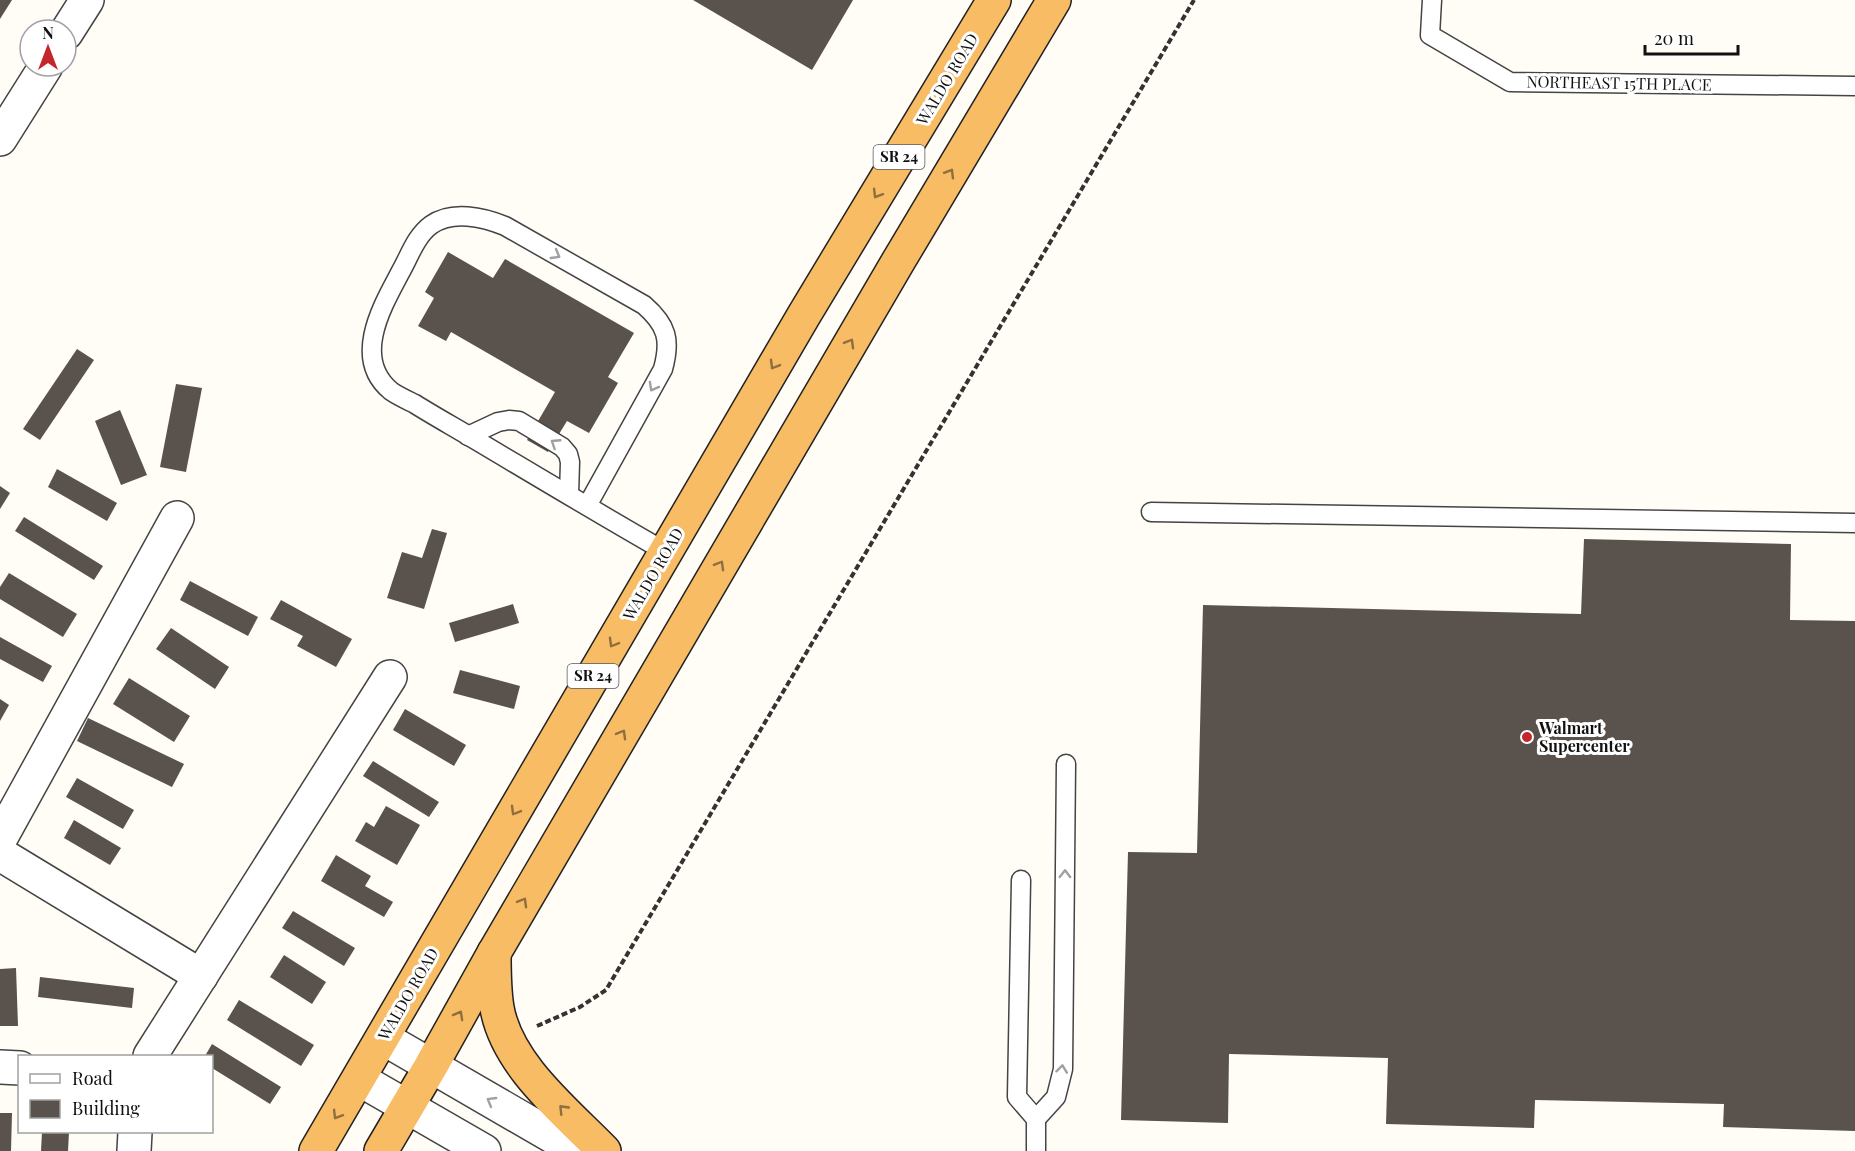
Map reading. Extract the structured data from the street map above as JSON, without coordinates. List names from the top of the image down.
{
  "streets": {
    "highway": ["WALDO ROAD", "SR 24"],
    "lane": ["NORTHEAST 15TH PLACE"]
  },
  "places": ["Walmart Supercenter"],
  "legend": ["Road", "Building"],
  "scale_bar": "20 m",
  "north": "top"
}
